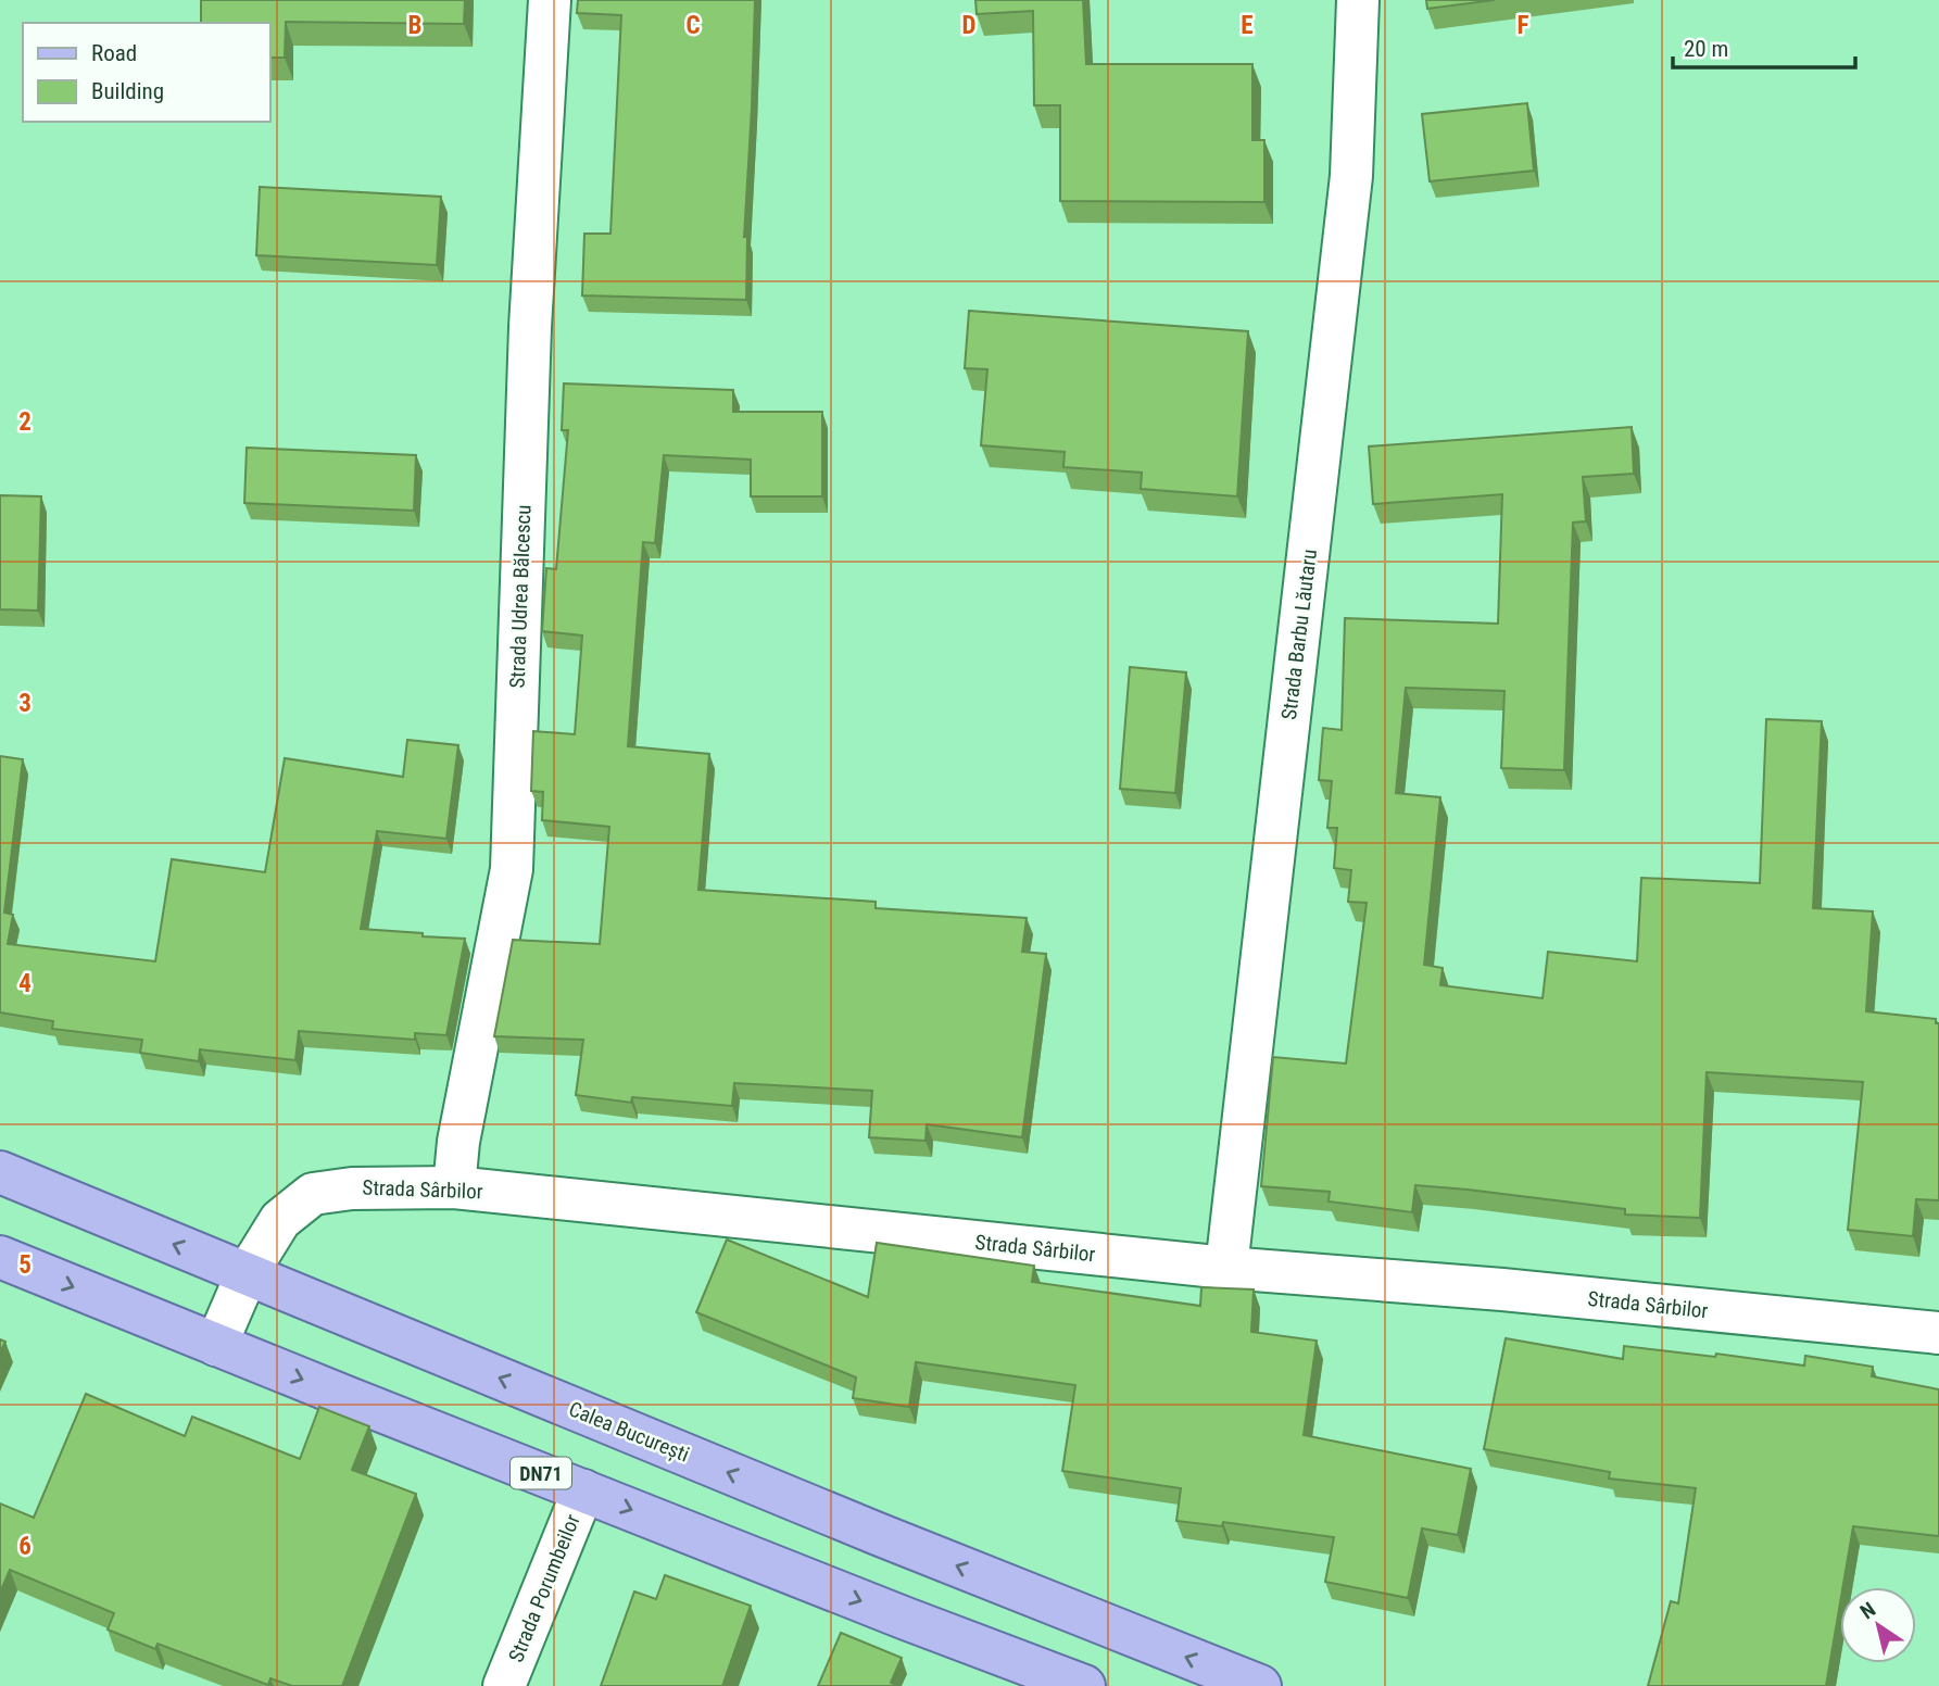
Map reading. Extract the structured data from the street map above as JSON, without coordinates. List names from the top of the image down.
{
  "streets": {
    "main road": ["Calea București", "DN71"],
    "street": [
      "Strada Udrea Bălcescu",
      "Strada Barbu Lăutaru",
      "Strada Sârbilor",
      "Strada Porumbeilor"
    ]
  },
  "crossings": [
    ["Strada Udrea Bălcescu", "Strada Sârbilor"],
    ["Strada Barbu Lăutaru", "Strada Sârbilor"],
    ["Strada Sârbilor", "Calea București"],
    ["Strada Sârbilor", "DN71"],
    ["DN71", "Strada Porumbeilor"]
  ],
  "legend": ["Road", "Building"],
  "scale_bar": "20 m",
  "north": "top left",
  "grid": {
    "columns": [
      "B",
      "C",
      "D",
      "E",
      "F"
    ],
    "rows": [
      "2",
      "3",
      "4",
      "5",
      "6"
    ]
  }
}
